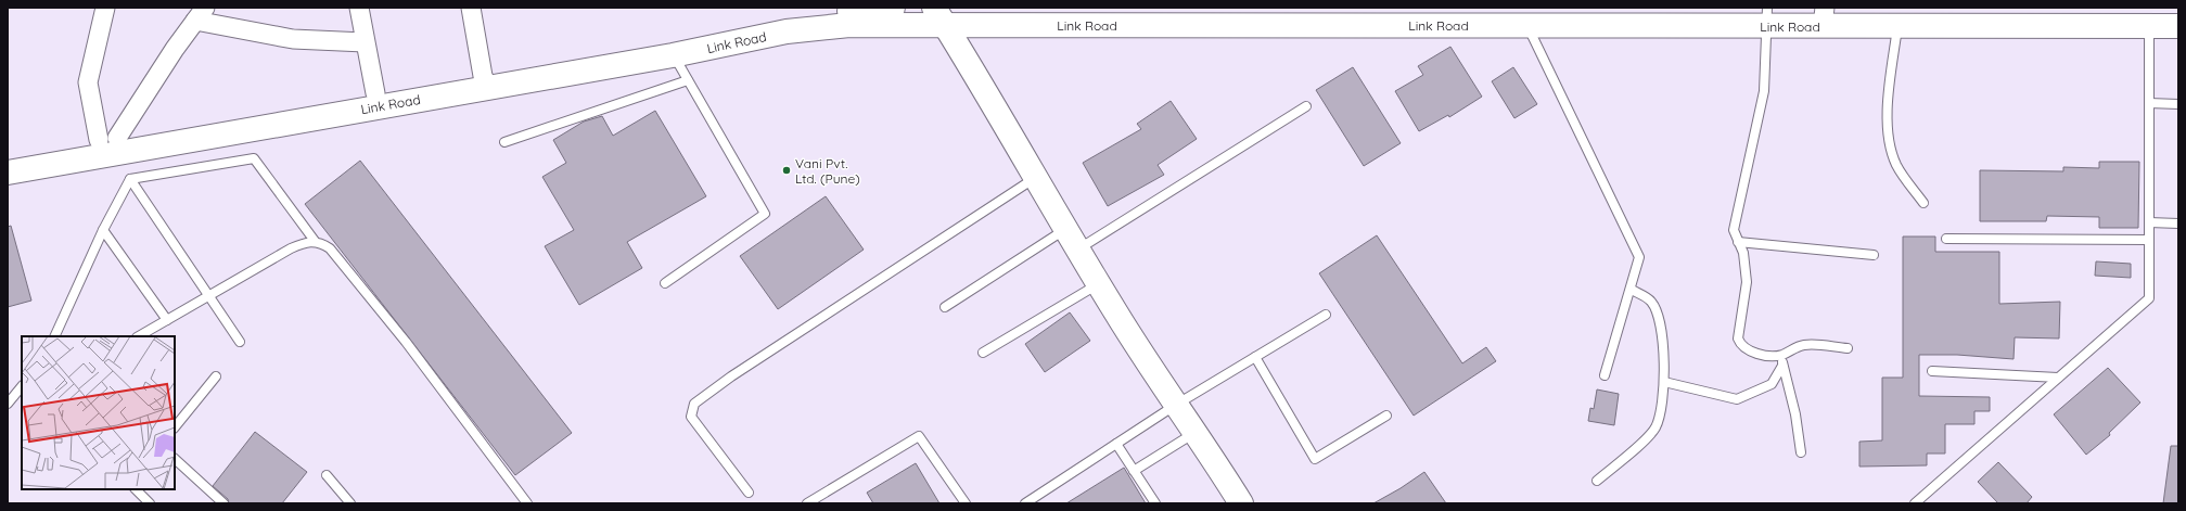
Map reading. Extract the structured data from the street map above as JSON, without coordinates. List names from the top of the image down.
{
  "streets": {
    "street": ["Link Road"]
  },
  "places": ["Vani Pvt. Ltd. (Pune)"]
}
